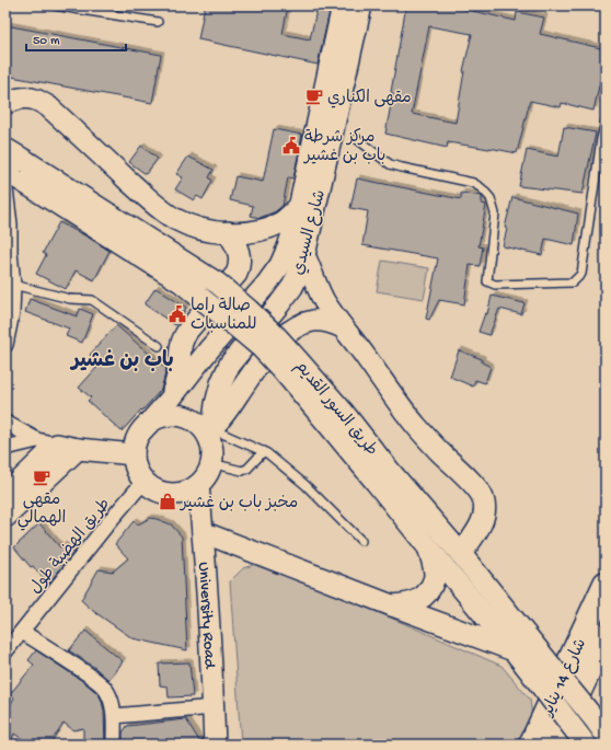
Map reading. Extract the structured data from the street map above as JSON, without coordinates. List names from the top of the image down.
{
  "streets": {
    "highway": ["شارع 14 يناير"],
    "main road": ["شارع السيدي", "طريق السور القديم", "University Road"],
    "street": ["طريق الهضبة طول"]
  },
  "crossings": [
    ["شارع السيدي", "طريق الهضبة طول"],
    ["شارع السيدي", "University Road"],
    ["طريق الهضبة طول", "University Road"]
  ],
  "districts": ["باب بن غشير"],
  "places": {
    "cafe": ["مقهى الكناري", "مقهى الهمالي"],
    "public building": ["مركز شرطة باب بن غشير", "صالة راما للمناسبات"],
    "shop": ["مخبز باب بن غشير"]
  },
  "scale_bar": "50 m"
}
